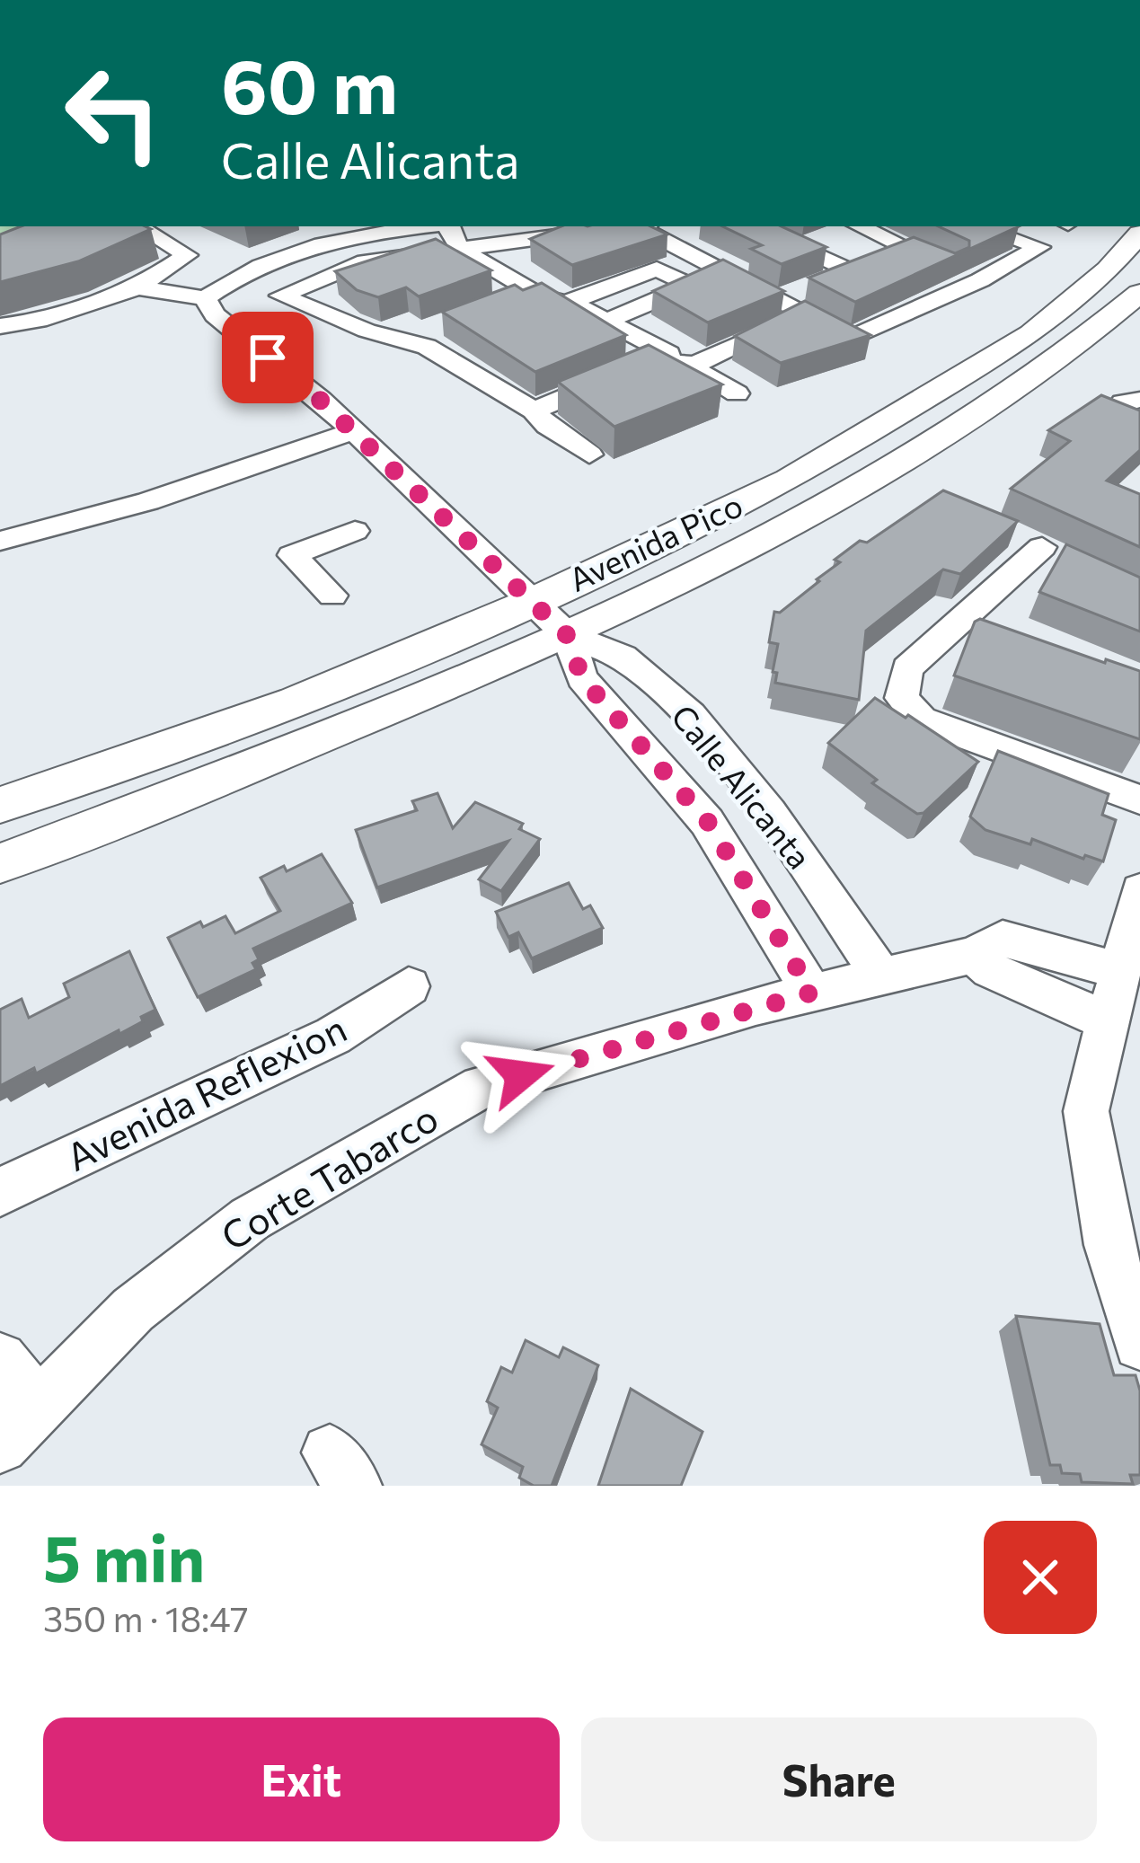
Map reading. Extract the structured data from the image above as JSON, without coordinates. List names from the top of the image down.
{
  "streets": {
    "main road": ["Avenida Pico"],
    "street": ["Calle Alicanta", "Avenida Reflexion", "Corte Tabarco"]
  },
  "crossings": [
    ["Avenida Pico", "Calle Alicanta"],
    ["Calle Alicanta", "Corte Tabarco"]
  ],
  "page": {
    "turn": ["60 m", "Calle Alicanta"],
    "heading": ["5 min", "350 m · 18:47"],
    "buttons": ["Exit", "Share"]
  }
}
